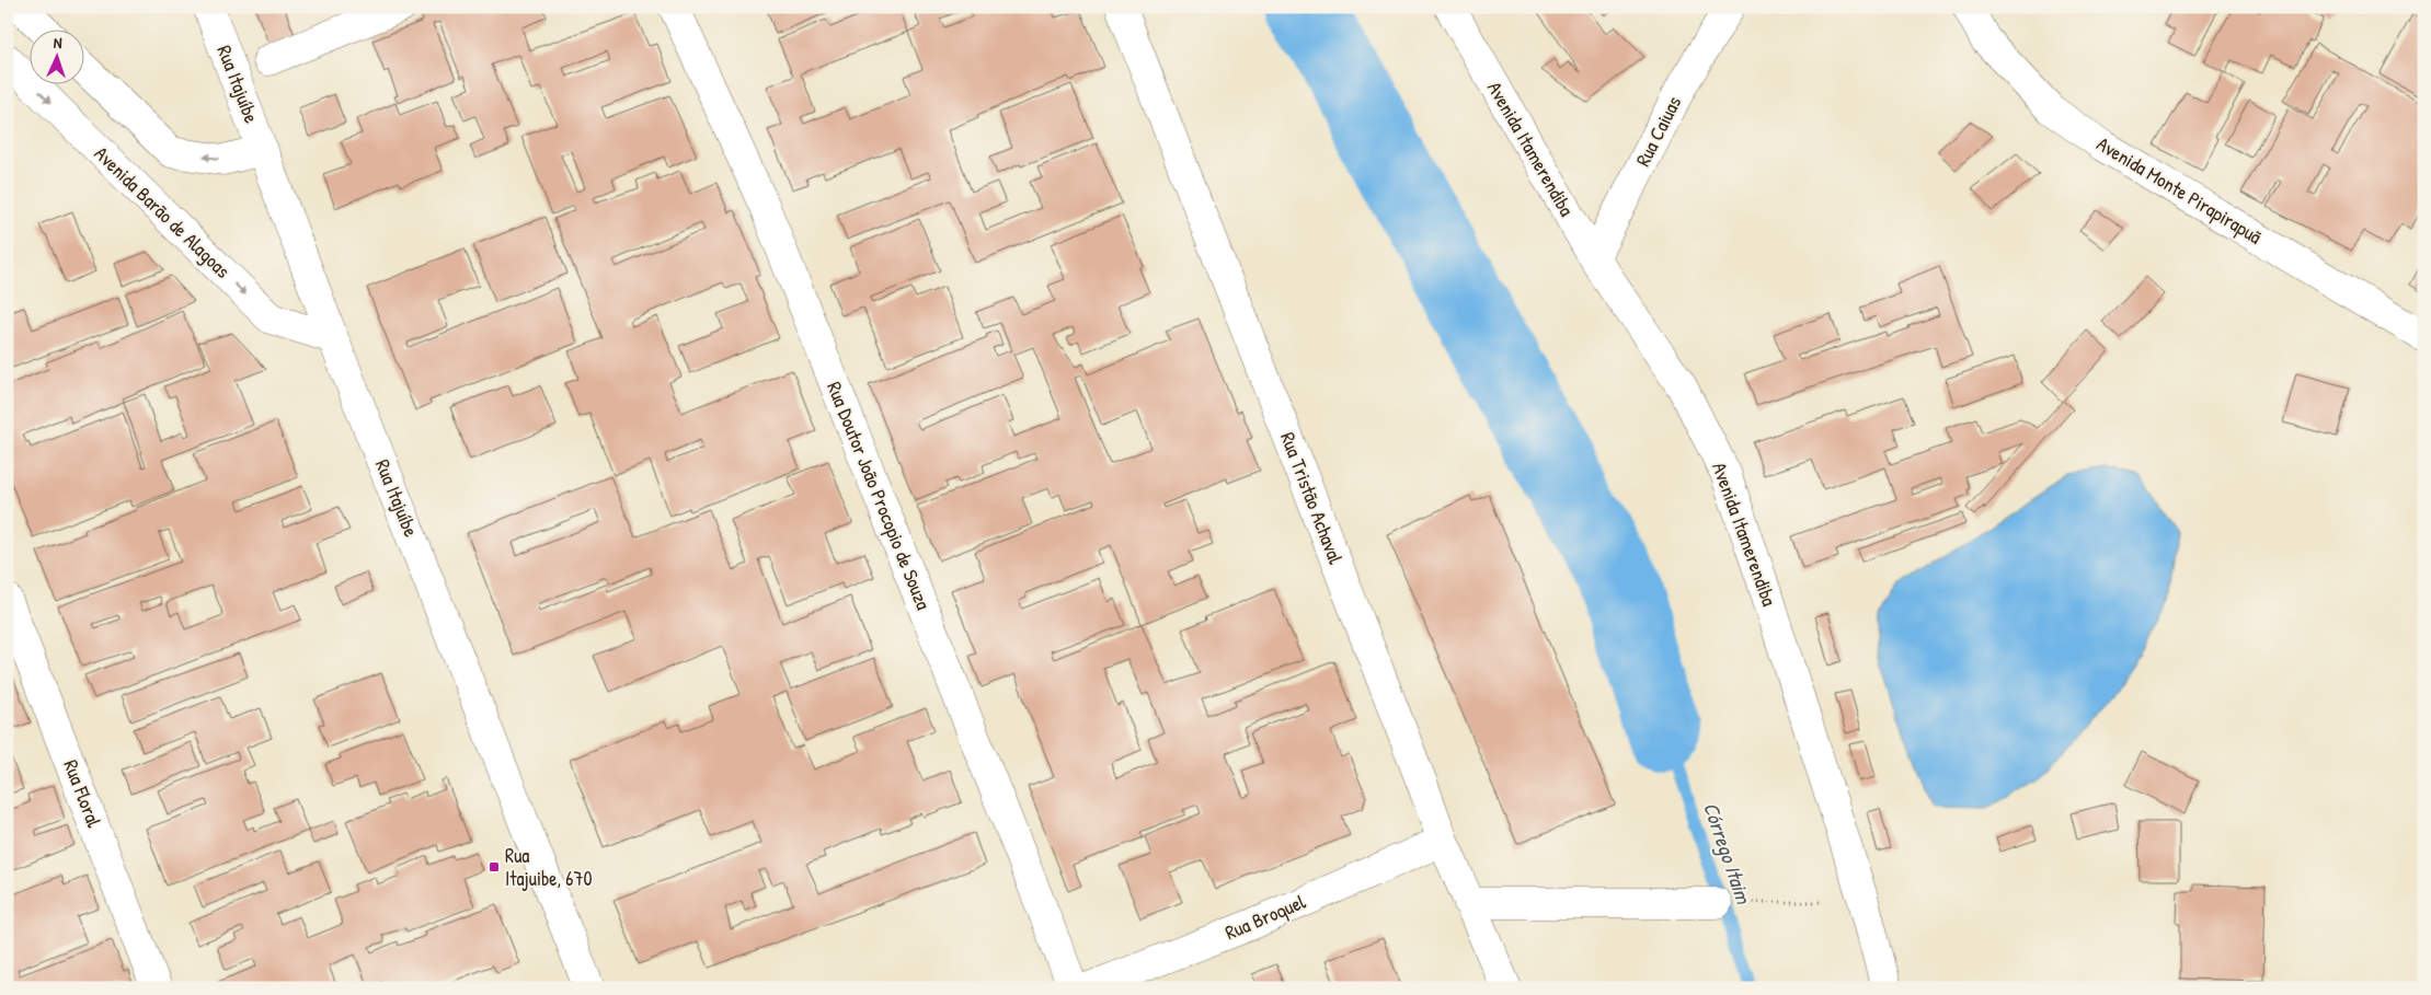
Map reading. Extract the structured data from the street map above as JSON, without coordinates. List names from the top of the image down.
{
  "streets": {
    "street": [
      "Rua Itajuíbe",
      "Rua Caiuas",
      "Avenida Itamerendiba",
      "Avenida Monte Pirapirapuã",
      "Avenida Barão de Alagoas",
      "Rua Doutor João Procopio de Souza",
      "Rua Tristão Achaval",
      "Rua Floral",
      "Rua Broquel"
    ]
  },
  "crossings": [
    ["Rua Itajuíbe", "Avenida Barão de Alagoas"],
    ["Rua Caiuas", "Avenida Itamerendiba"],
    ["Rua Tristão Achaval", "Rua Broquel"]
  ],
  "one_way": ["Avenida Barão de Alagoas"],
  "water": ["Córrego Itaim"],
  "places": {
    "transit": ["Rua Itajuibe, 670"]
  },
  "north": "top"
}
